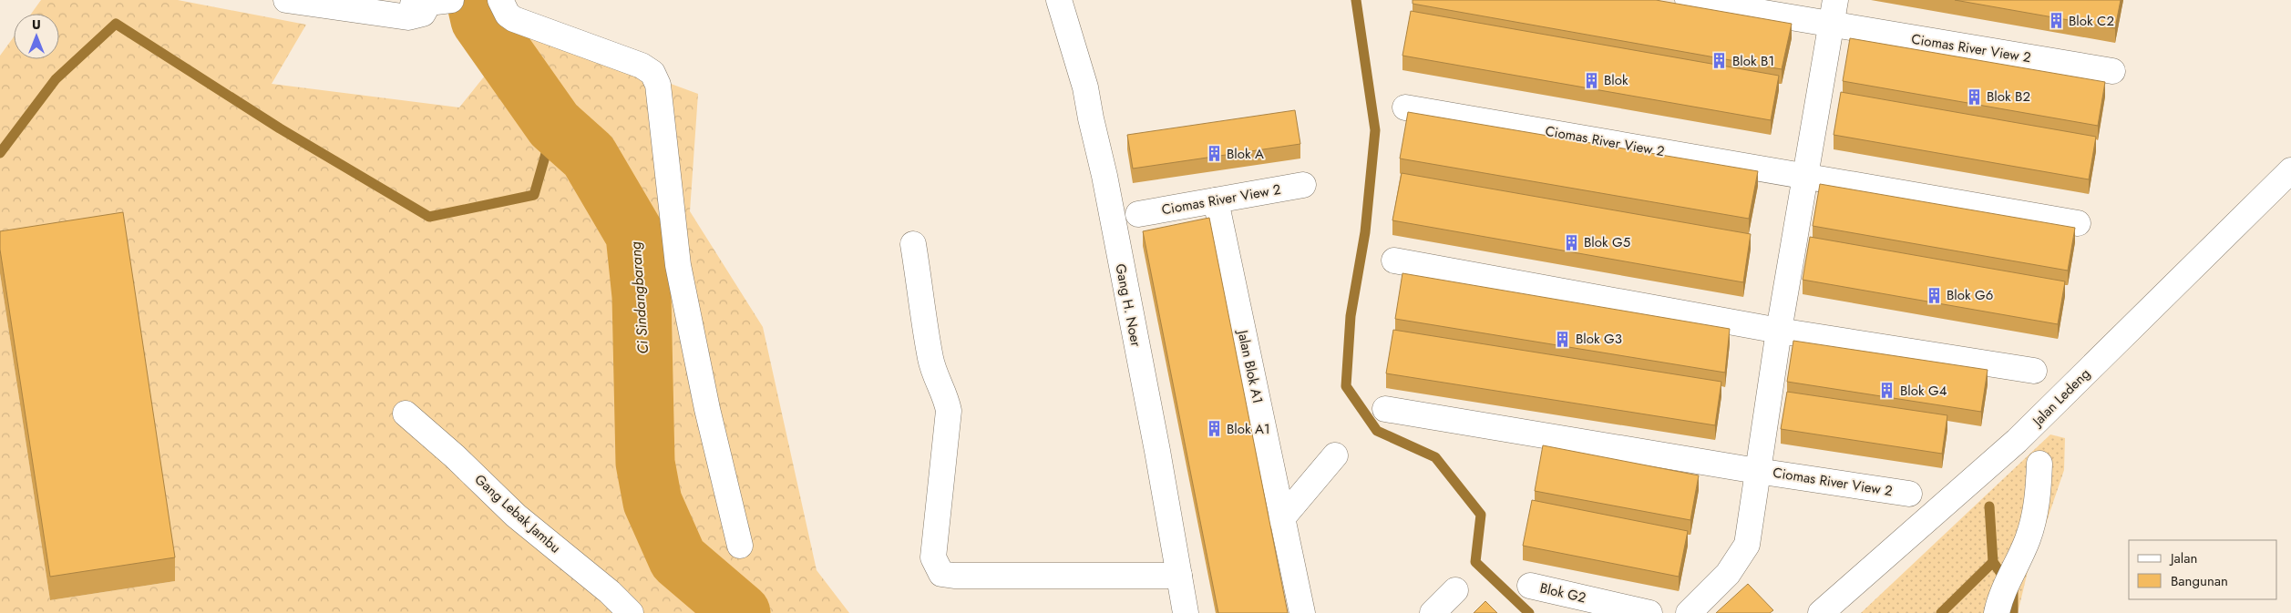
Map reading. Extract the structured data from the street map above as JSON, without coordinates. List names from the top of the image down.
{
  "streets": {
    "street": [
      "Ciomas River View 2",
      "Gang H. Noer",
      "Jalan Blok A1",
      "Jalan Ledeng",
      "Gang Lebak Jambu",
      "Blok G2"
    ]
  },
  "crossings": [
    ["Ciomas River View 2", "Jalan Blok A1"]
  ],
  "water": ["Ci Sindangbarang"],
  "places": {
    "building": [
      "Blok C2",
      "Blok B1",
      "Blok",
      "Blok B2",
      "Blok A",
      "Blok G5",
      "Blok G6",
      "Blok G3",
      "Blok G4",
      "Blok A1"
    ]
  },
  "legend": ["Jalan", "Bangunan"],
  "north": "top"
}
